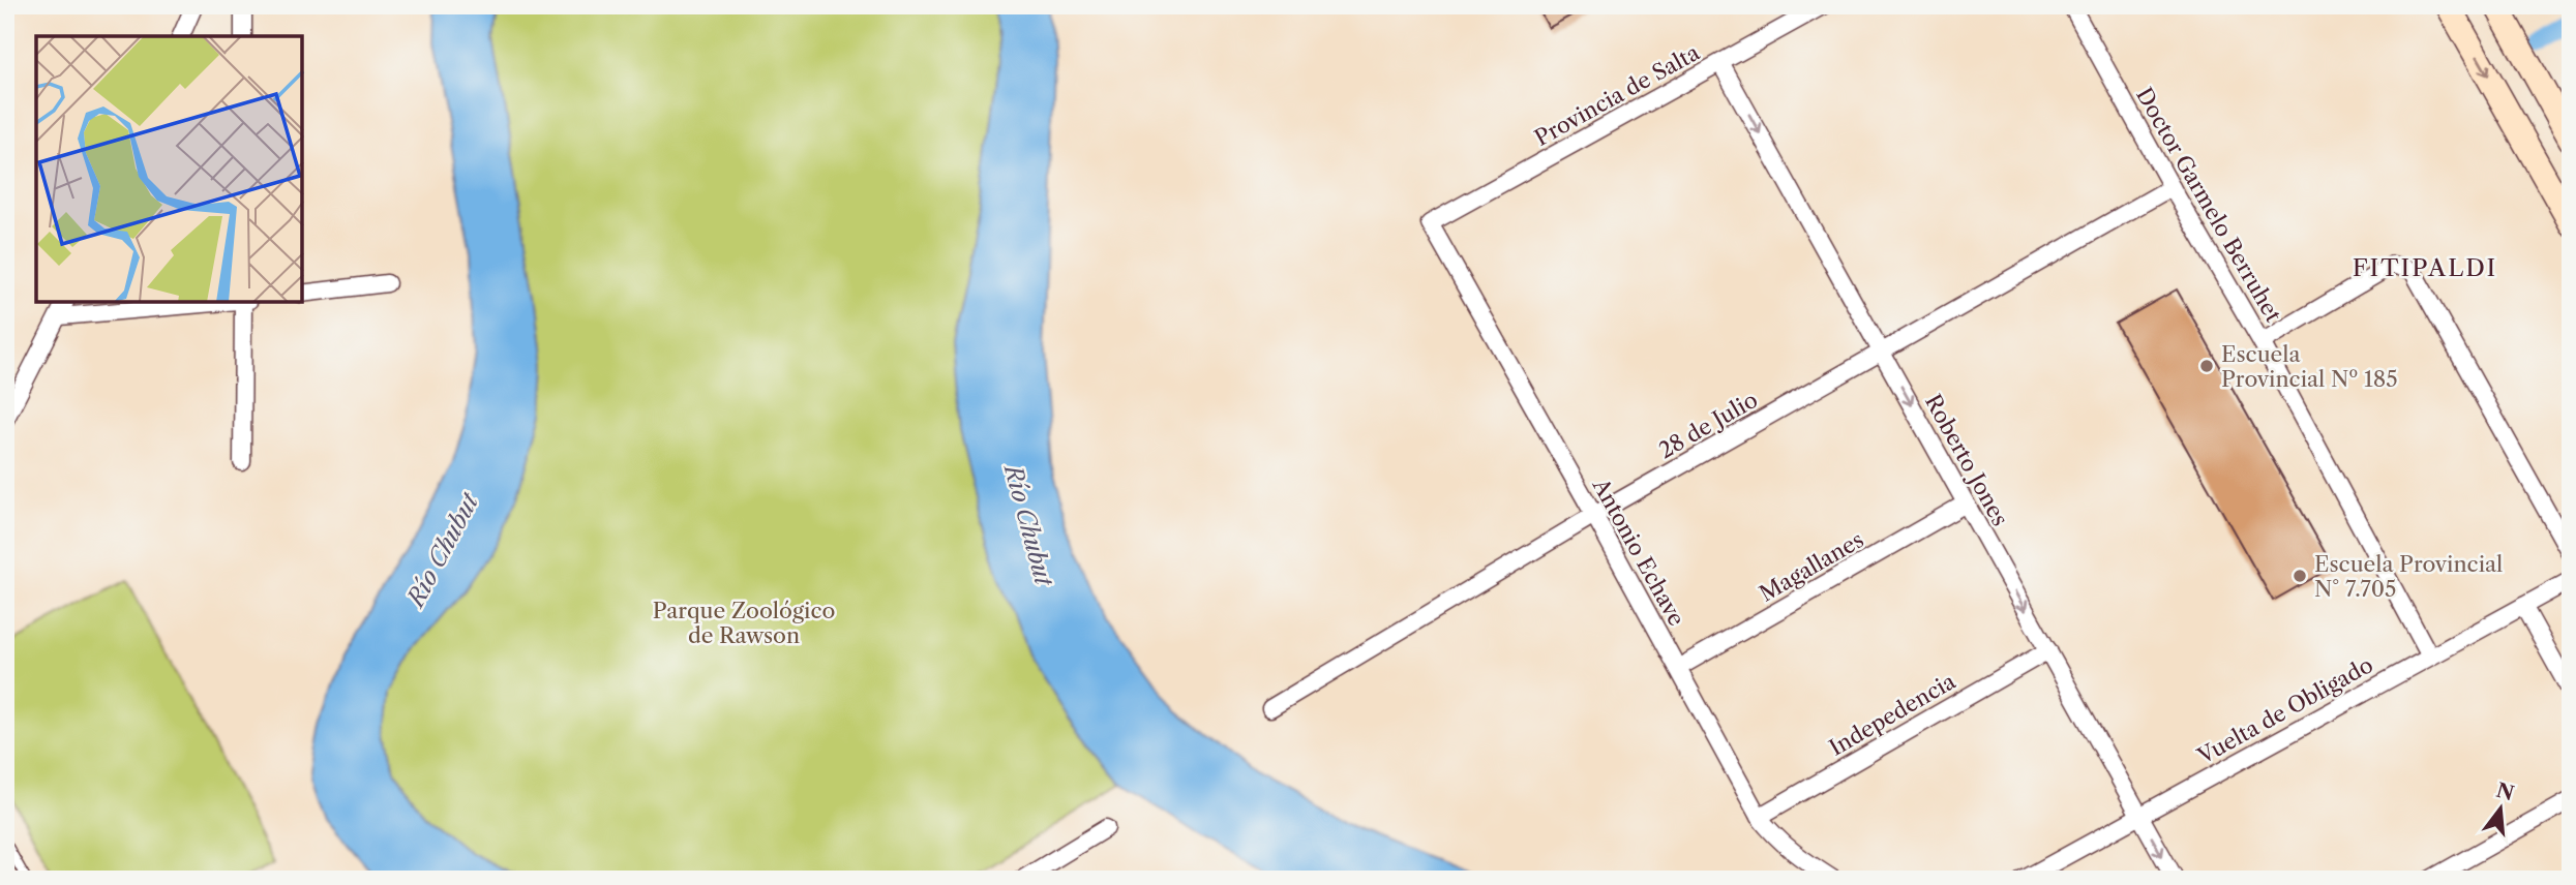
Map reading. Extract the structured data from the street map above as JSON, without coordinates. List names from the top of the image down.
{
  "streets": {
    "street": [
      "Provincia de Salta",
      "Doctor Garmelo Berruhet",
      "28 de Julio",
      "Roberto Jones",
      "Antonio Echave",
      "Magallanes",
      "Vuelta de Obligado",
      "Indepedencia"
    ]
  },
  "crossings": [
    ["Provincia de Salta", "Roberto Jones"],
    ["Provincia de Salta", "Antonio Echave"],
    ["Doctor Garmelo Berruhet", "28 de Julio"],
    ["Doctor Garmelo Berruhet", "Vuelta de Obligado"],
    ["28 de Julio", "Roberto Jones"],
    ["28 de Julio", "Antonio Echave"],
    ["Roberto Jones", "Magallanes"],
    ["Roberto Jones", "Vuelta de Obligado"],
    ["Roberto Jones", "Indepedencia"],
    ["Antonio Echave", "Magallanes"],
    ["Antonio Echave", "Indepedencia"]
  ],
  "one_way": ["Roberto Jones"],
  "districts": ["FITIPALDI"],
  "water": ["Río Chubut"],
  "parks": ["Parque Zoológico de Rawson"],
  "places": ["Escuela Provincial Nº 185", "Escuela Provincial N° 7.705"],
  "north": "top"
}
